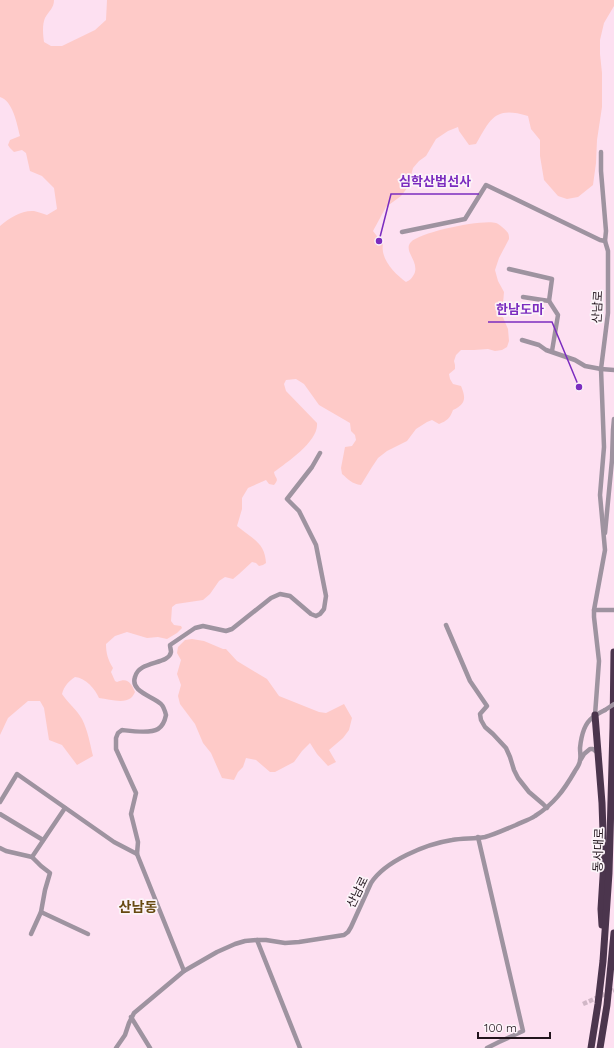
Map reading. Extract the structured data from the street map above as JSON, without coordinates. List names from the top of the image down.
{
  "streets": {
    "highway": ["동서대로"],
    "street": ["산남로"]
  },
  "districts": ["산남동"],
  "places": ["심학산법선사", "한남도마"],
  "scale_bar": "100 m"
}
